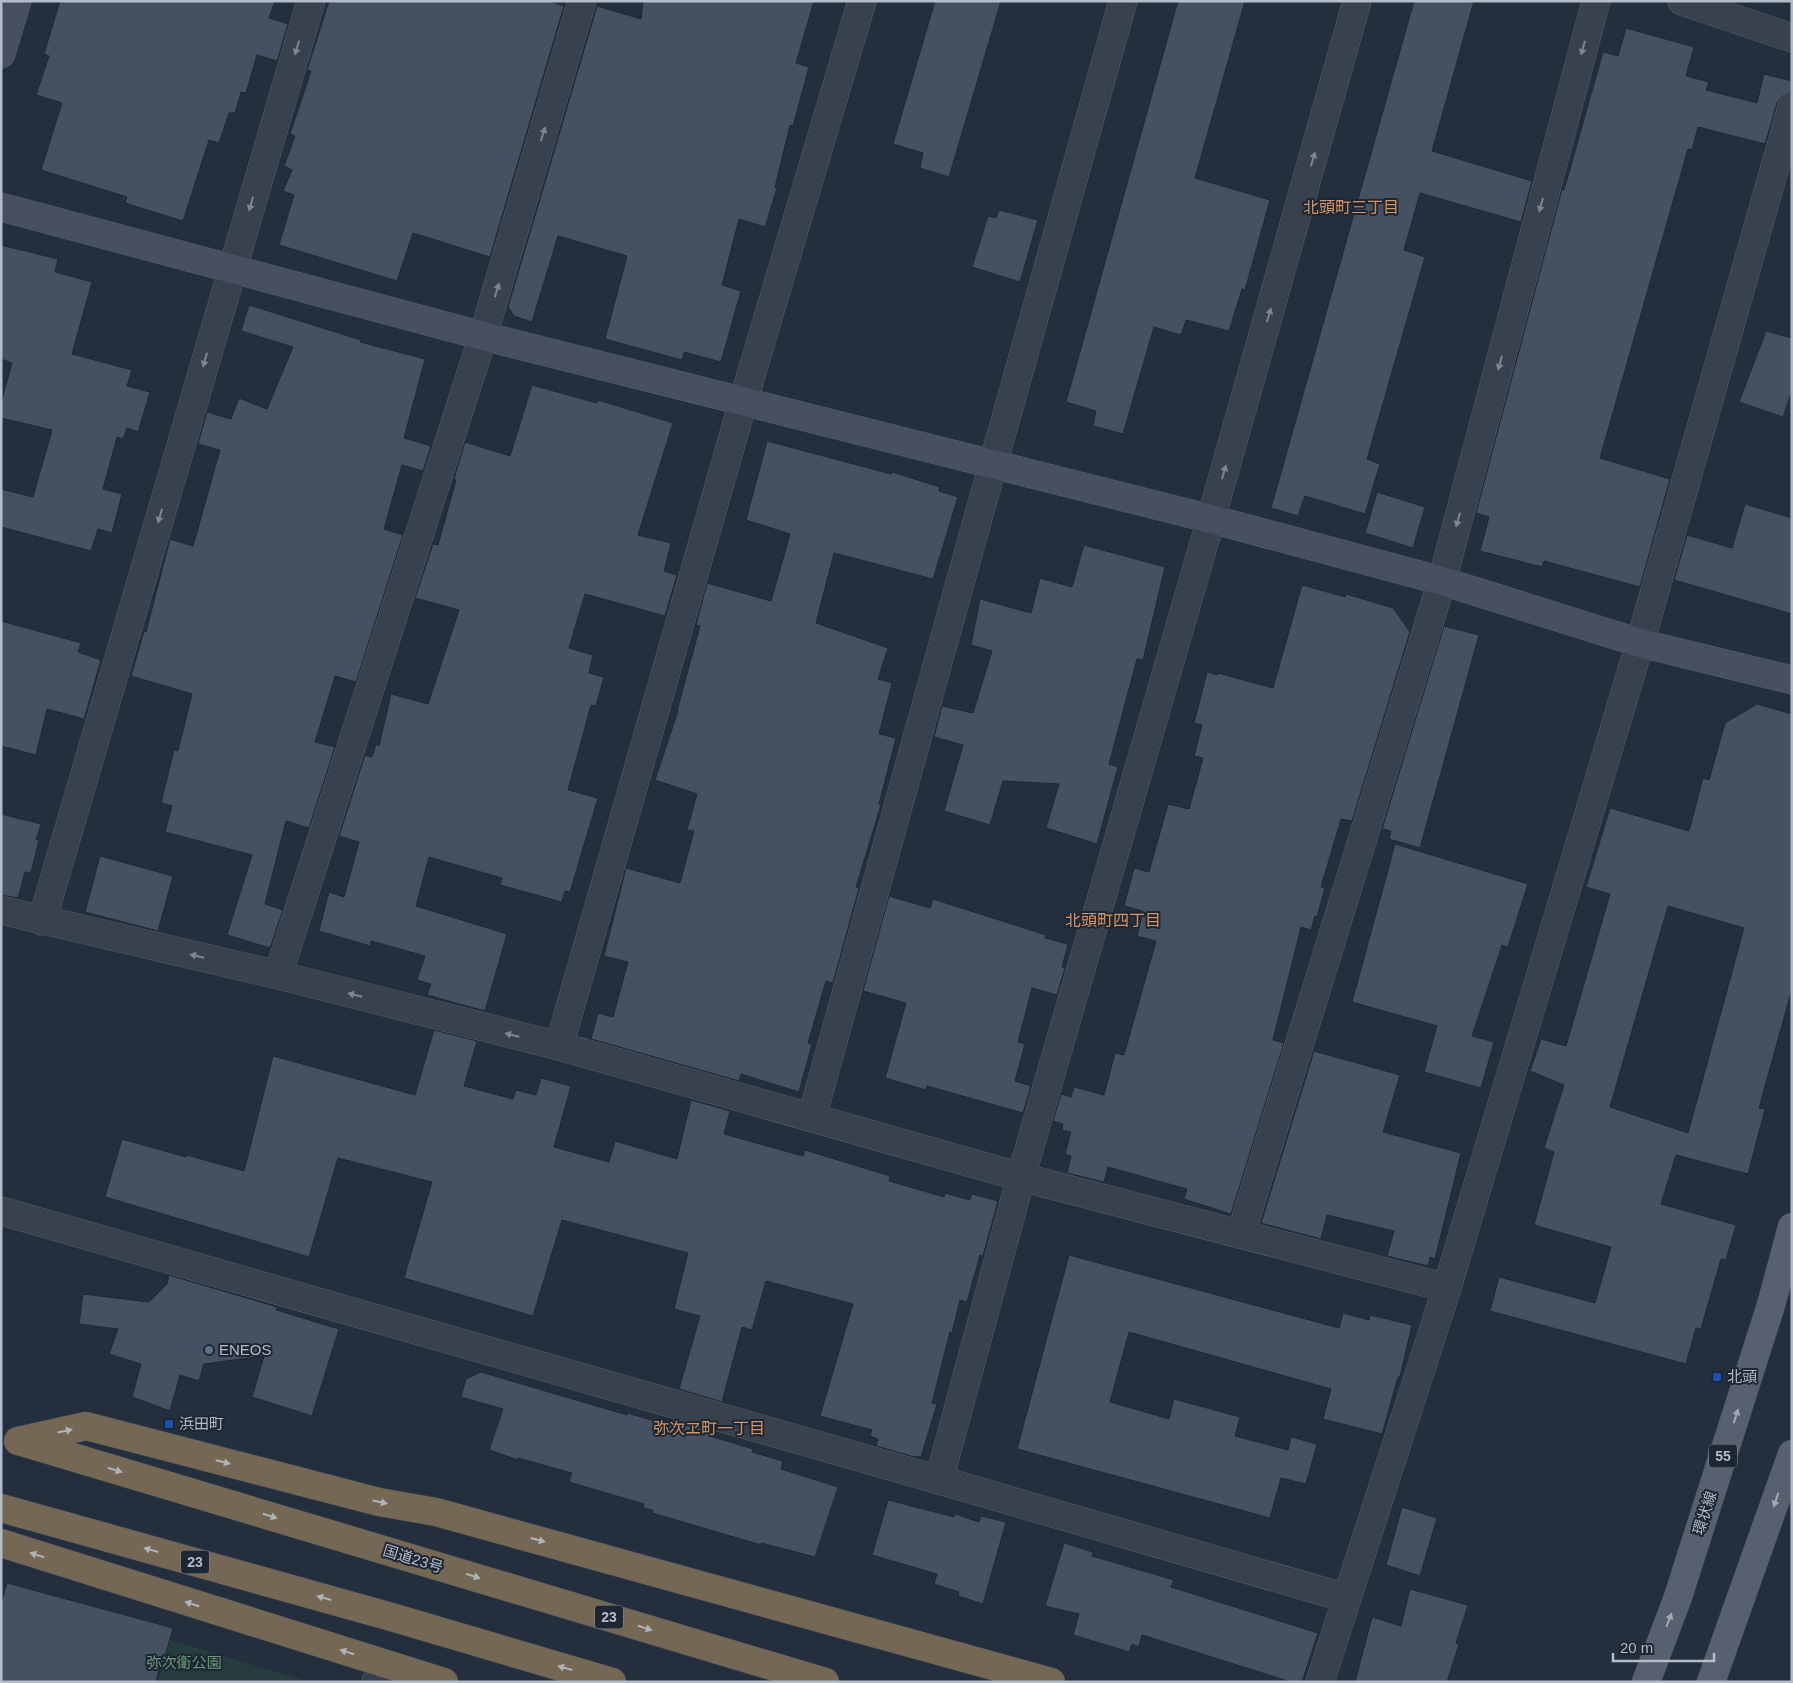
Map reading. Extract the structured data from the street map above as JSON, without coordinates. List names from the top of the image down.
{
  "streets": {
    "highway": ["国道23号", "23"],
    "main road": ["55", "環状線"]
  },
  "districts": ["北頭町三丁目", "北頭町四丁目", "弥次ヱ町一丁目"],
  "parks": ["弥次衛公園"],
  "places": {
    "other": ["ENEOS"],
    "transit": ["北頭", "浜田町"]
  },
  "scale_bar": "20 m"
}
